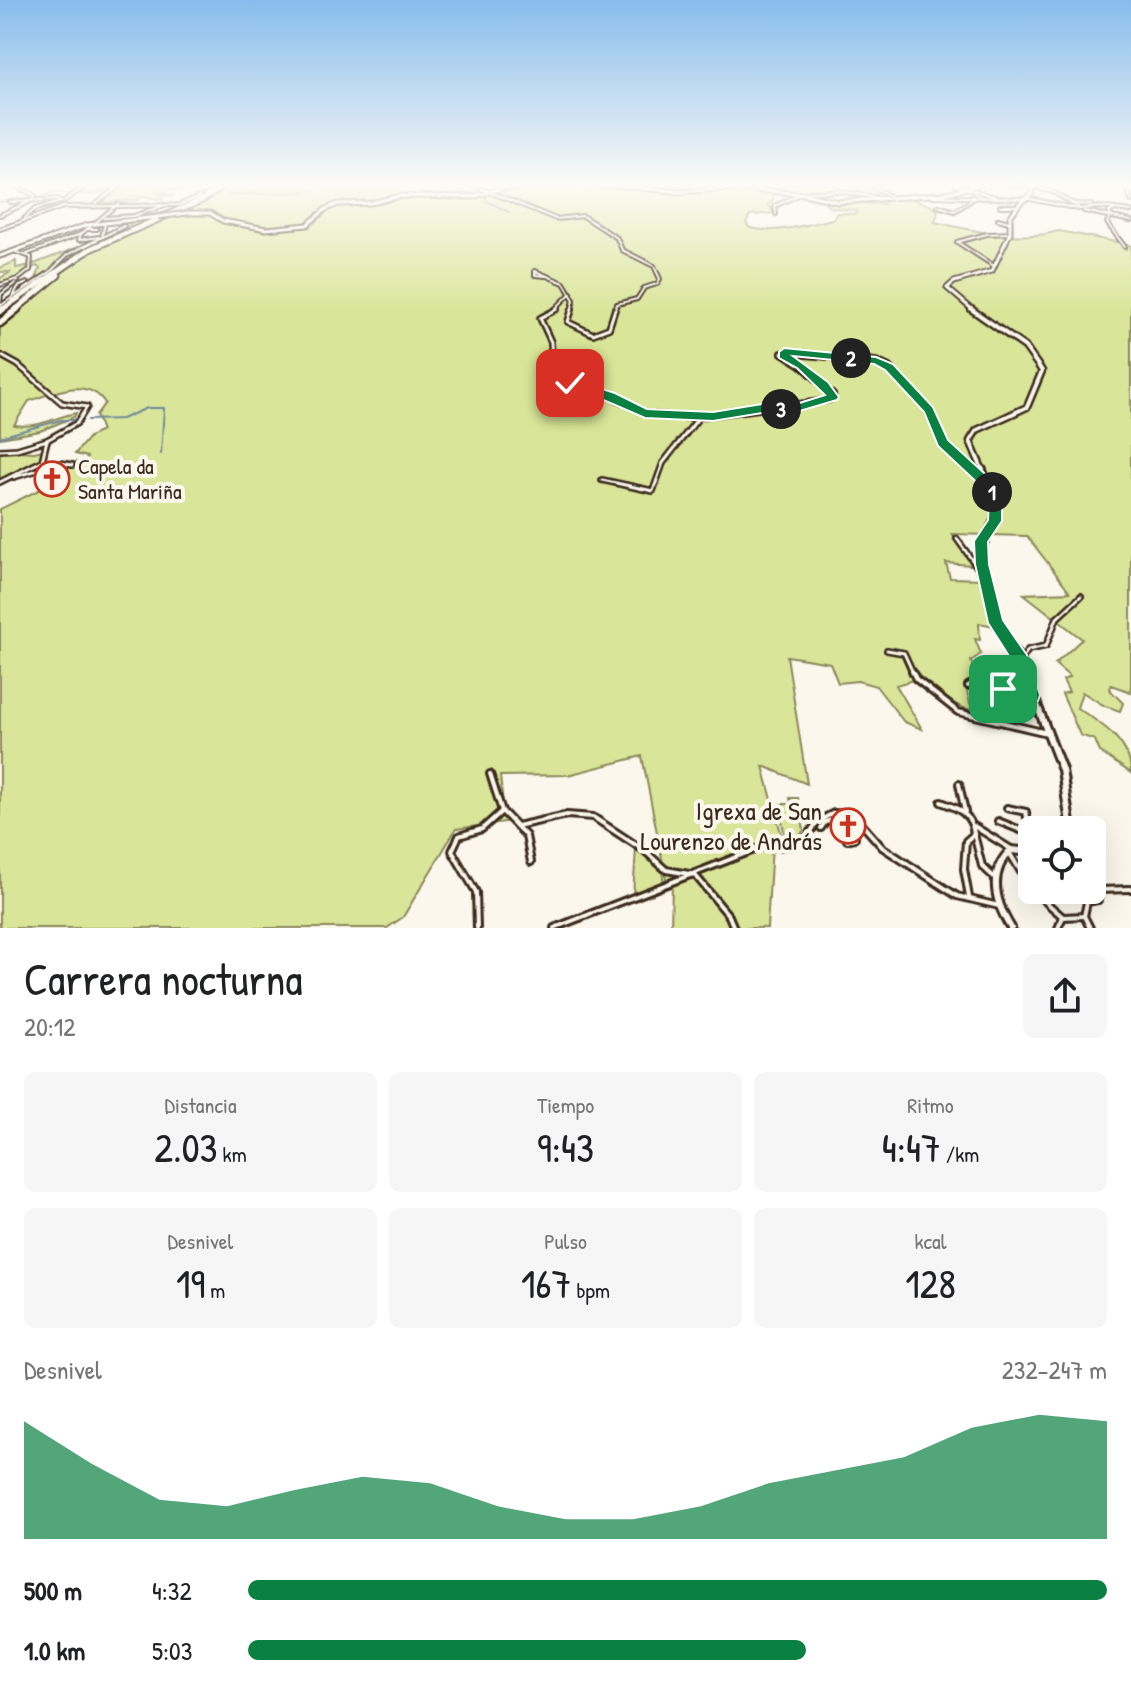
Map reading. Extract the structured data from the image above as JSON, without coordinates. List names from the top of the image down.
{
  "places": {
    "church": ["Capela da Santa Mariña", "Igrexa de San Lourenzo de András"]
  },
  "page": {
    "pins": ["2", "3", "1"],
    "heading": ["Carrera nocturna", "20:12"],
    "stats": [
      ["Distancia", "2.03 km"],
      ["Tiempo", "9:43"],
      ["Ritmo", "4:47 /km"],
      ["Desnivel", "19 m"],
      ["Pulso", "167 bpm"],
      ["kcal", "128"]
    ],
    "chart": ["Desnivel", "232–247 m"],
    "list": [
      {
        "name": "500 m",
        "note": "4:32"
      },
      {
        "name": "1.0 km",
        "note": "5:03"
      }
    ]
  }
}
